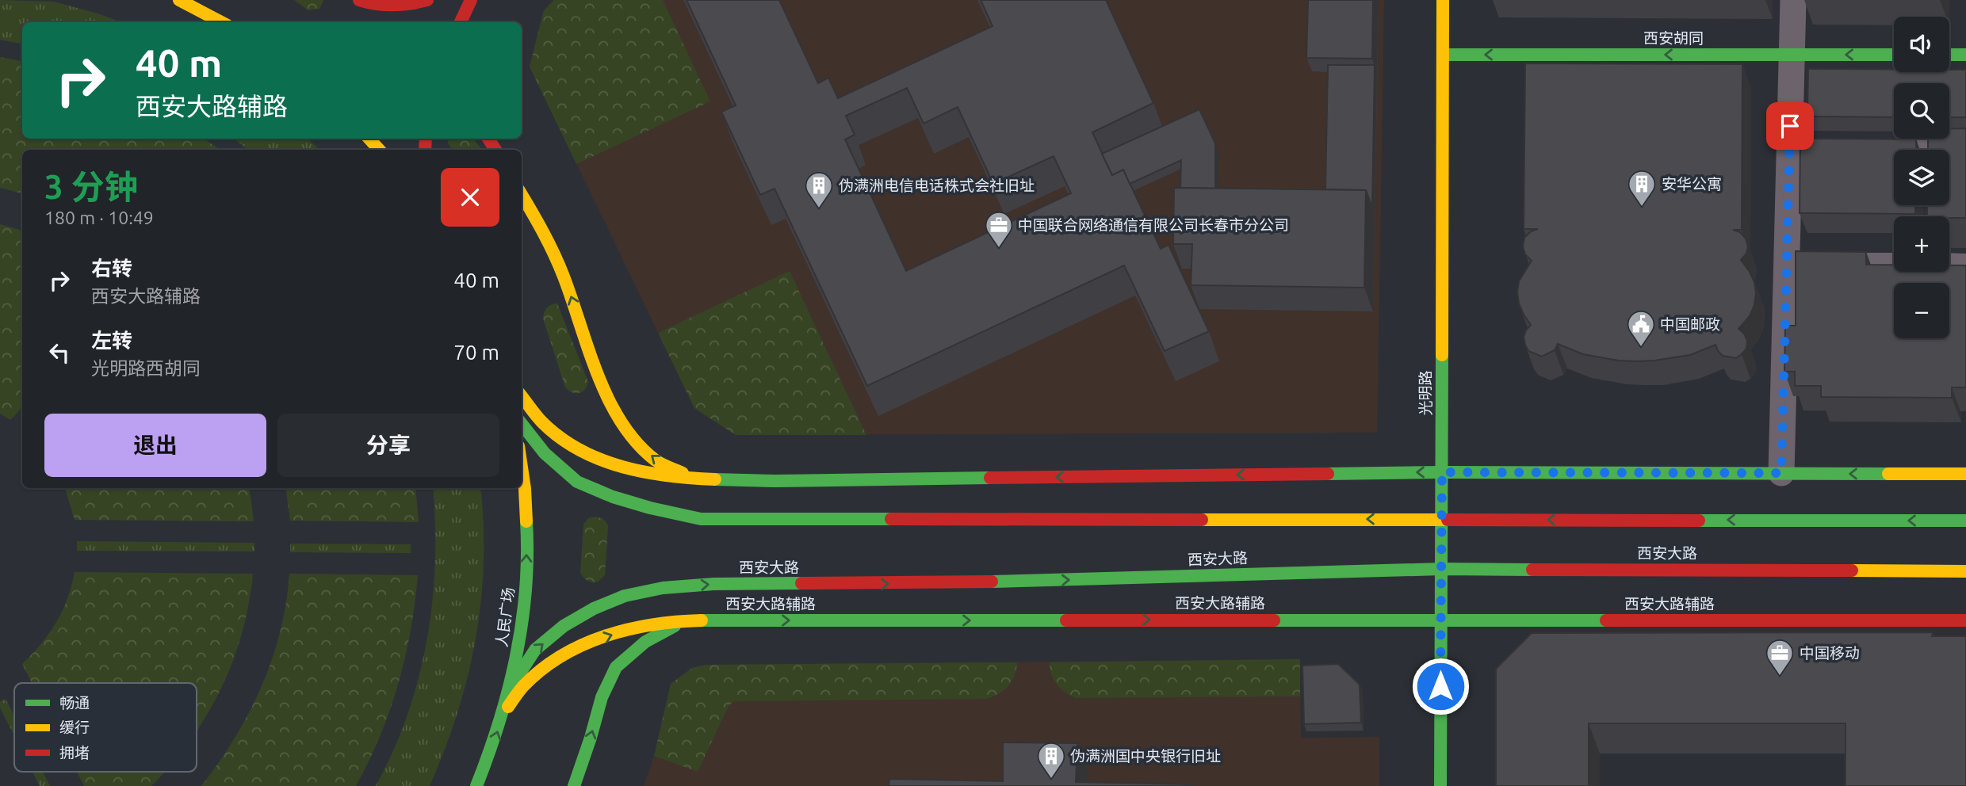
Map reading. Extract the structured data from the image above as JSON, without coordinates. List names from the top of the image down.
{
  "streets": {
    "street": [
      "西安胡同",
      "光明路",
      "西安大路",
      "西安大路辅路",
      "人民广场"
    ]
  },
  "crossings": [
    ["西安胡同", "光明路"],
    ["光明路", "西安大路"],
    ["光明路", "西安大路辅路"],
    ["西安大路", "人民广场"],
    ["西安大路辅路", "人民广场"]
  ],
  "one_way": ["西安胡同", "人民广场"],
  "places": {
    "building": ["安华公寓", "伪满洲电信电话株式会社旧址", "伪满洲国中央银行旧址"],
    "office": ["中国联合网络通信有限公司长春市分公司", "中国移动"],
    "public building": ["中国邮政"]
  },
  "legend": ["畅通", "缓行", "拥堵"],
  "page": {
    "map_buttons": ["+", "−"],
    "turn": ["40 m", "西安大路辅路"],
    "heading": ["3 分钟", "180 m · 10:49"],
    "list": [
      {
        "name": "右转",
        "note": "西安大路辅路",
        "value": "40 m"
      },
      {
        "name": "左转",
        "note": "光明路西胡同",
        "value": "70 m"
      }
    ],
    "buttons": ["退出", "分享"]
  }
}
